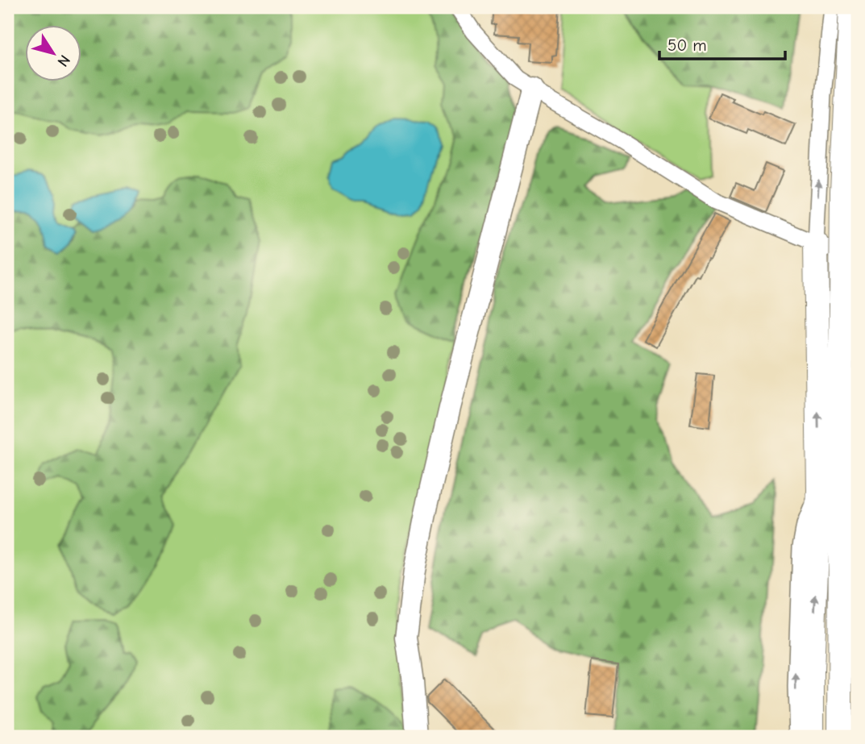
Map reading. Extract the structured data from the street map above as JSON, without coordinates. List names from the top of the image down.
{
  "scale_bar": "50 m",
  "north": "bottom right"
}
